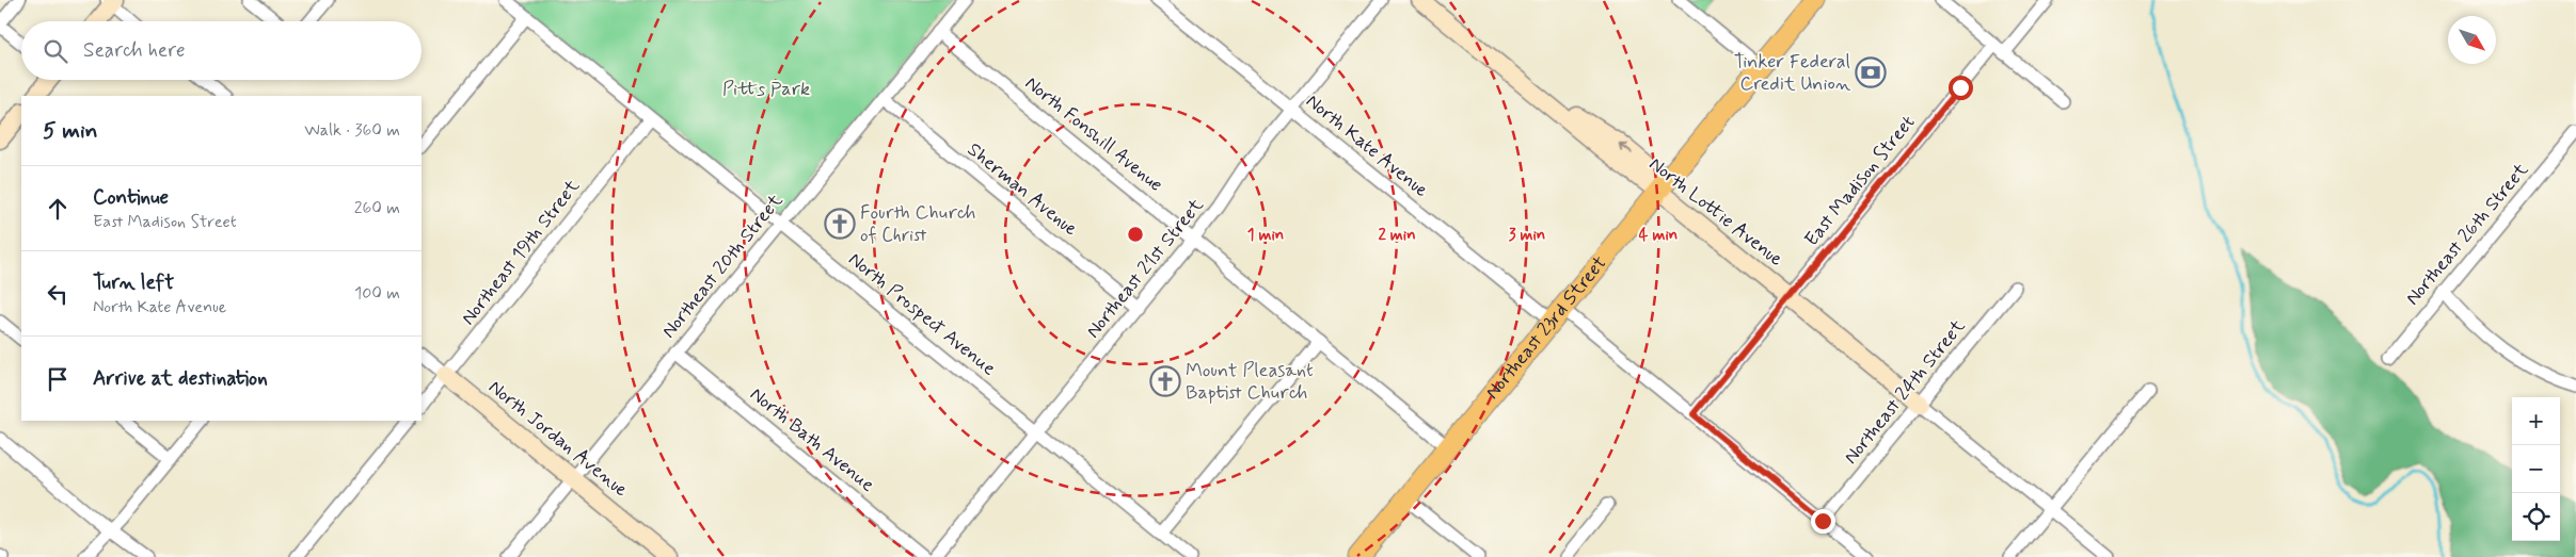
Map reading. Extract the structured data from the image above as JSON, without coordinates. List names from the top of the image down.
{
  "streets": {
    "main road": ["Northeast 23rd Street"],
    "street": [
      "North Fonshill Avenue",
      "North Kate Avenue",
      "East Madison Street",
      "Sherman Avenue",
      "North Lottie Avenue",
      "Northeast 26th Street",
      "Northeast 19th Street",
      "Northeast 20th Street",
      "Northeast 21st Street",
      "North Prospect Avenue",
      "Northeast 24th Street",
      "North Jordan Avenue",
      "North Bath Avenue"
    ]
  },
  "crossings": [
    ["North Fonshill Avenue", "Northeast 20th Street"],
    ["North Fonshill Avenue", "Northeast 21st Street"],
    ["North Fonshill Avenue", "Northeast 23rd Street"],
    ["North Kate Avenue", "East Madison Street"],
    ["North Kate Avenue", "Northeast 21st Street"],
    ["North Kate Avenue", "Northeast 23rd Street"],
    ["North Kate Avenue", "Northeast 24th Street"],
    ["East Madison Street", "North Lottie Avenue"],
    ["Sherman Avenue", "Northeast 20th Street"],
    ["Sherman Avenue", "Northeast 21st Street"],
    ["North Lottie Avenue", "Northeast 23rd Street"],
    ["North Lottie Avenue", "Northeast 24th Street"],
    ["Northeast 19th Street", "North Prospect Avenue"],
    ["Northeast 19th Street", "North Jordan Avenue"],
    ["Northeast 20th Street", "North Prospect Avenue"],
    ["Northeast 20th Street", "North Jordan Avenue"],
    ["Northeast 20th Street", "North Bath Avenue"],
    ["Northeast 21st Street", "North Prospect Avenue"]
  ],
  "parks": ["Pitts Park"],
  "places": {
    "bank": ["Tinker Federal Credit Union"],
    "church": ["Fourth Church of Christ", "Mount Pleasant Baptist Church"]
  },
  "north": "bottom right",
  "page": {
    "search": "Search here",
    "heading": ["5 min", "Walk · 360 m"],
    "list": [
      ["Continue", "East Madison Street", "260 m"],
      ["Turn left", "North Kate Avenue", "100 m"],
      "Arrive at destination"
    ],
    "map_buttons": ["+", "−"]
  },
  "rings": [
    "1 min",
    "2 min",
    "3 min",
    "4 min"
  ]
}
